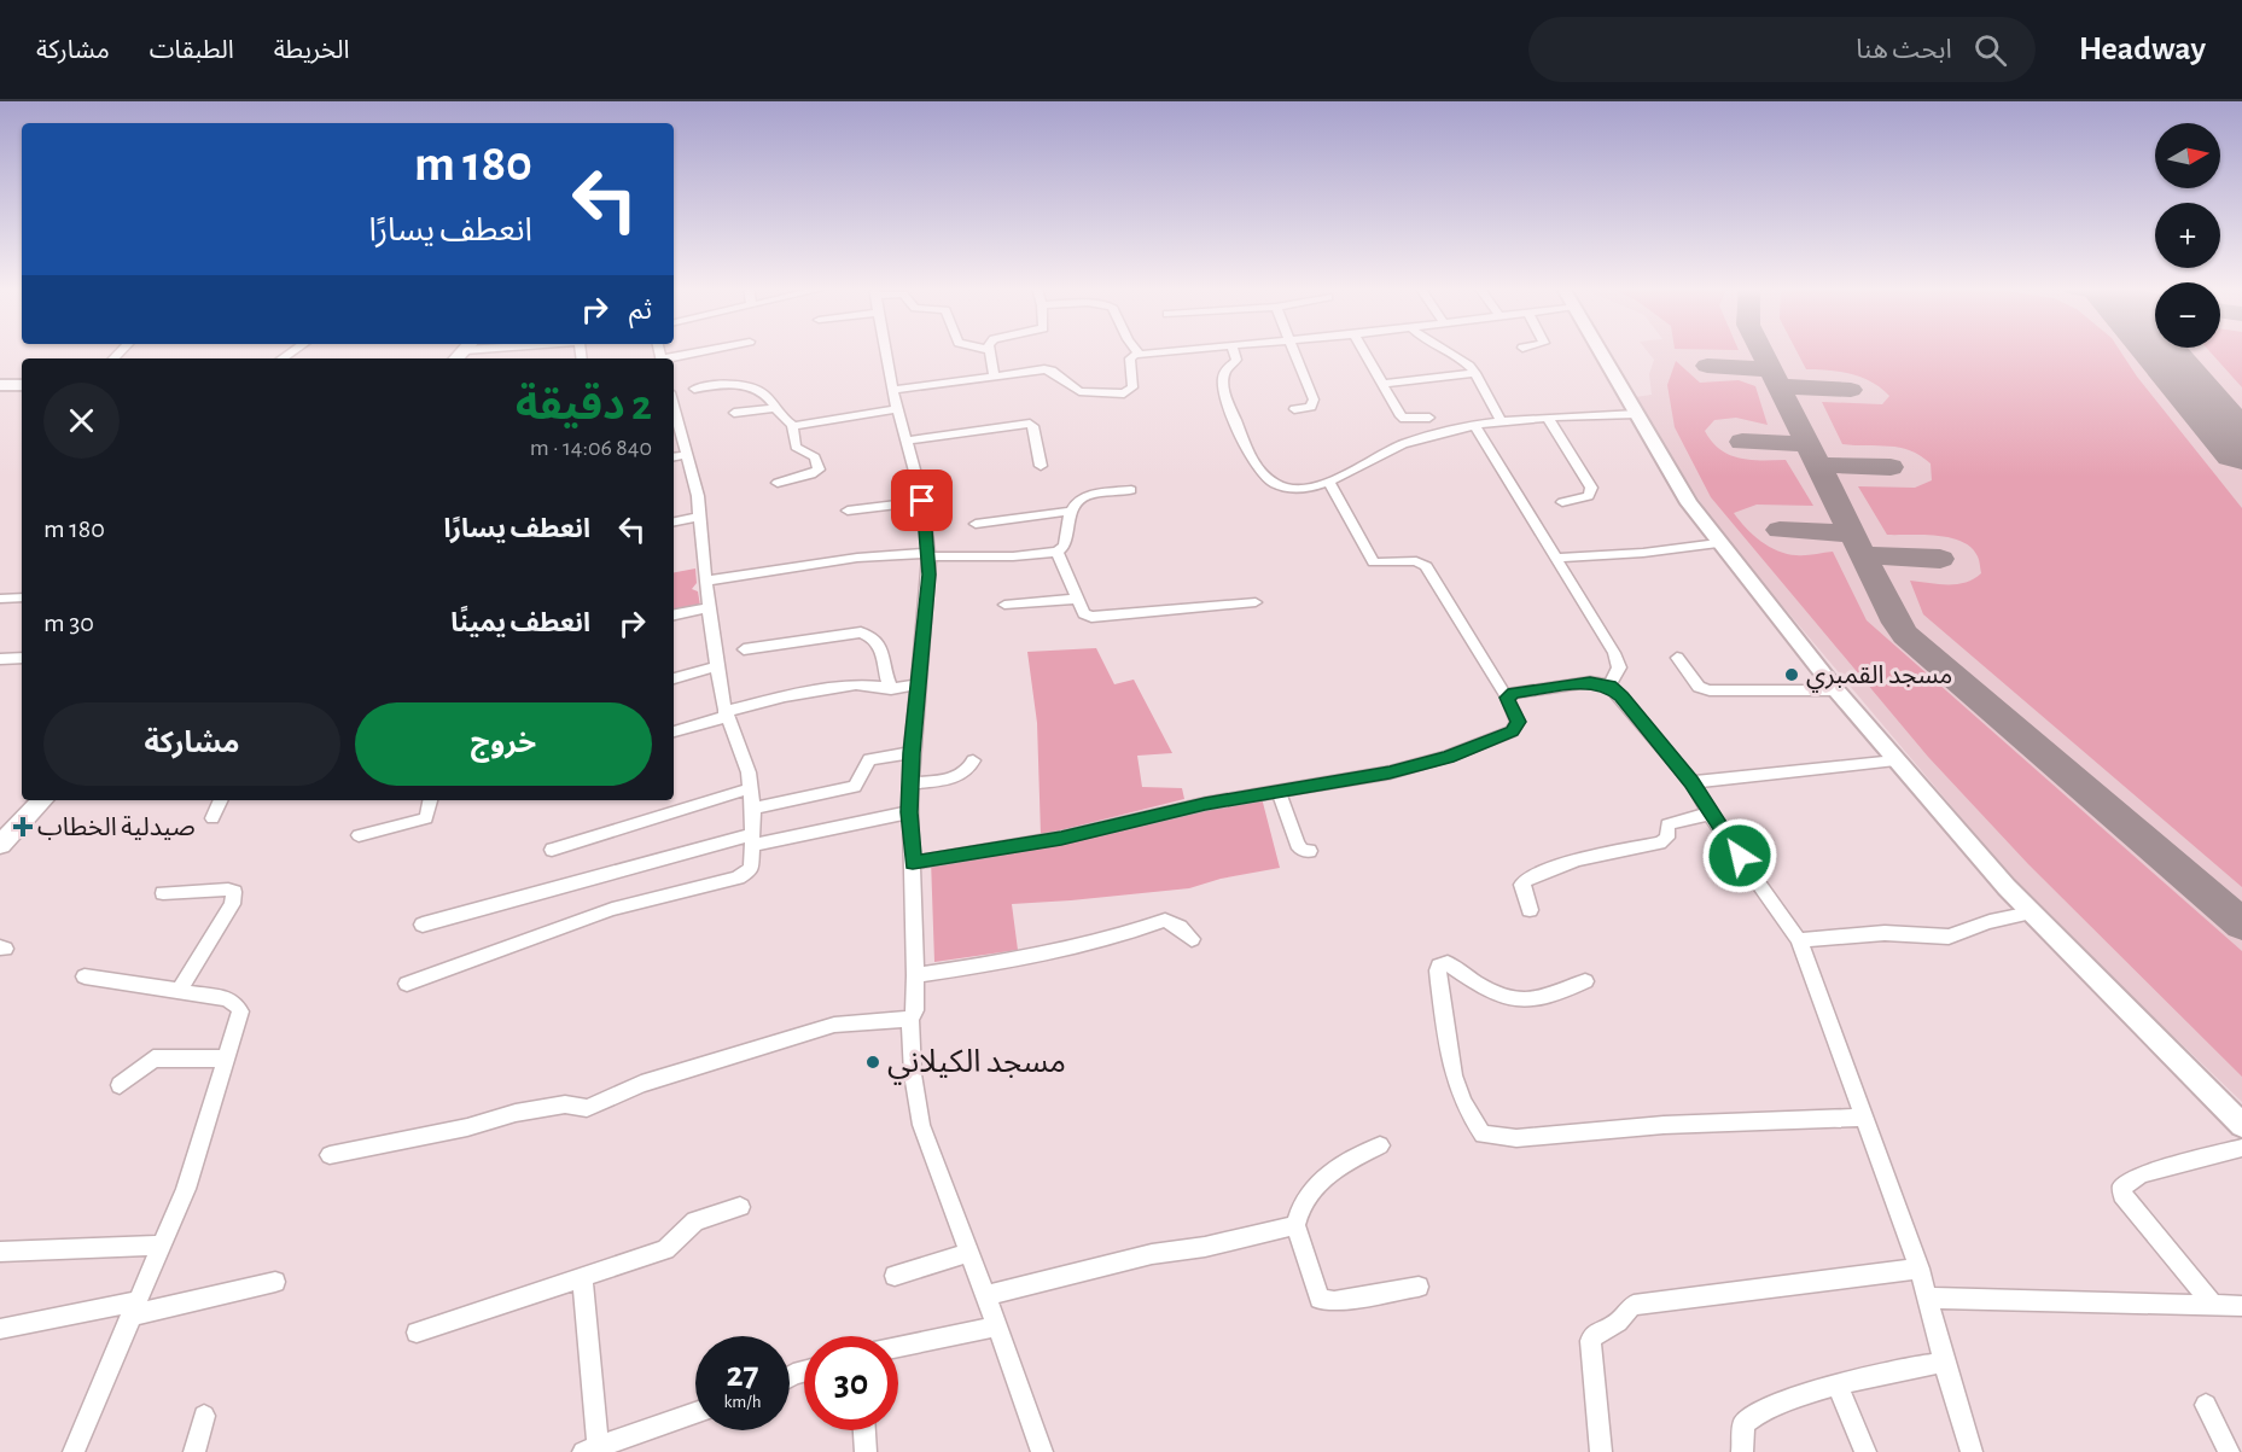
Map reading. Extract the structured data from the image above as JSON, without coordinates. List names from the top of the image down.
{
  "places": {
    "other": ["مسجد القمبري", "مسجد الكيلاني"],
    "health": ["صيدلية الخطاب"]
  },
  "north": "right",
  "page": {
    "header": "Headway",
    "search": "ابحث هنا",
    "nav": ["الخريطة", "الطبقات", "مشاركة"],
    "map_buttons": ["+", "−"],
    "turn": ["180 m", "انعطف يسارًا"],
    "then": "ثم",
    "heading": ["2 دقيقة", "840 m · 14:06"],
    "list": [
      {
        "name": "انعطف يسارًا",
        "value": "180 m"
      },
      {
        "name": "انعطف يمينًا",
        "value": "30 m"
      }
    ],
    "buttons": ["خروج", "مشاركة"],
    "speed": "27 km/h",
    "limit": "30"
  }
}
